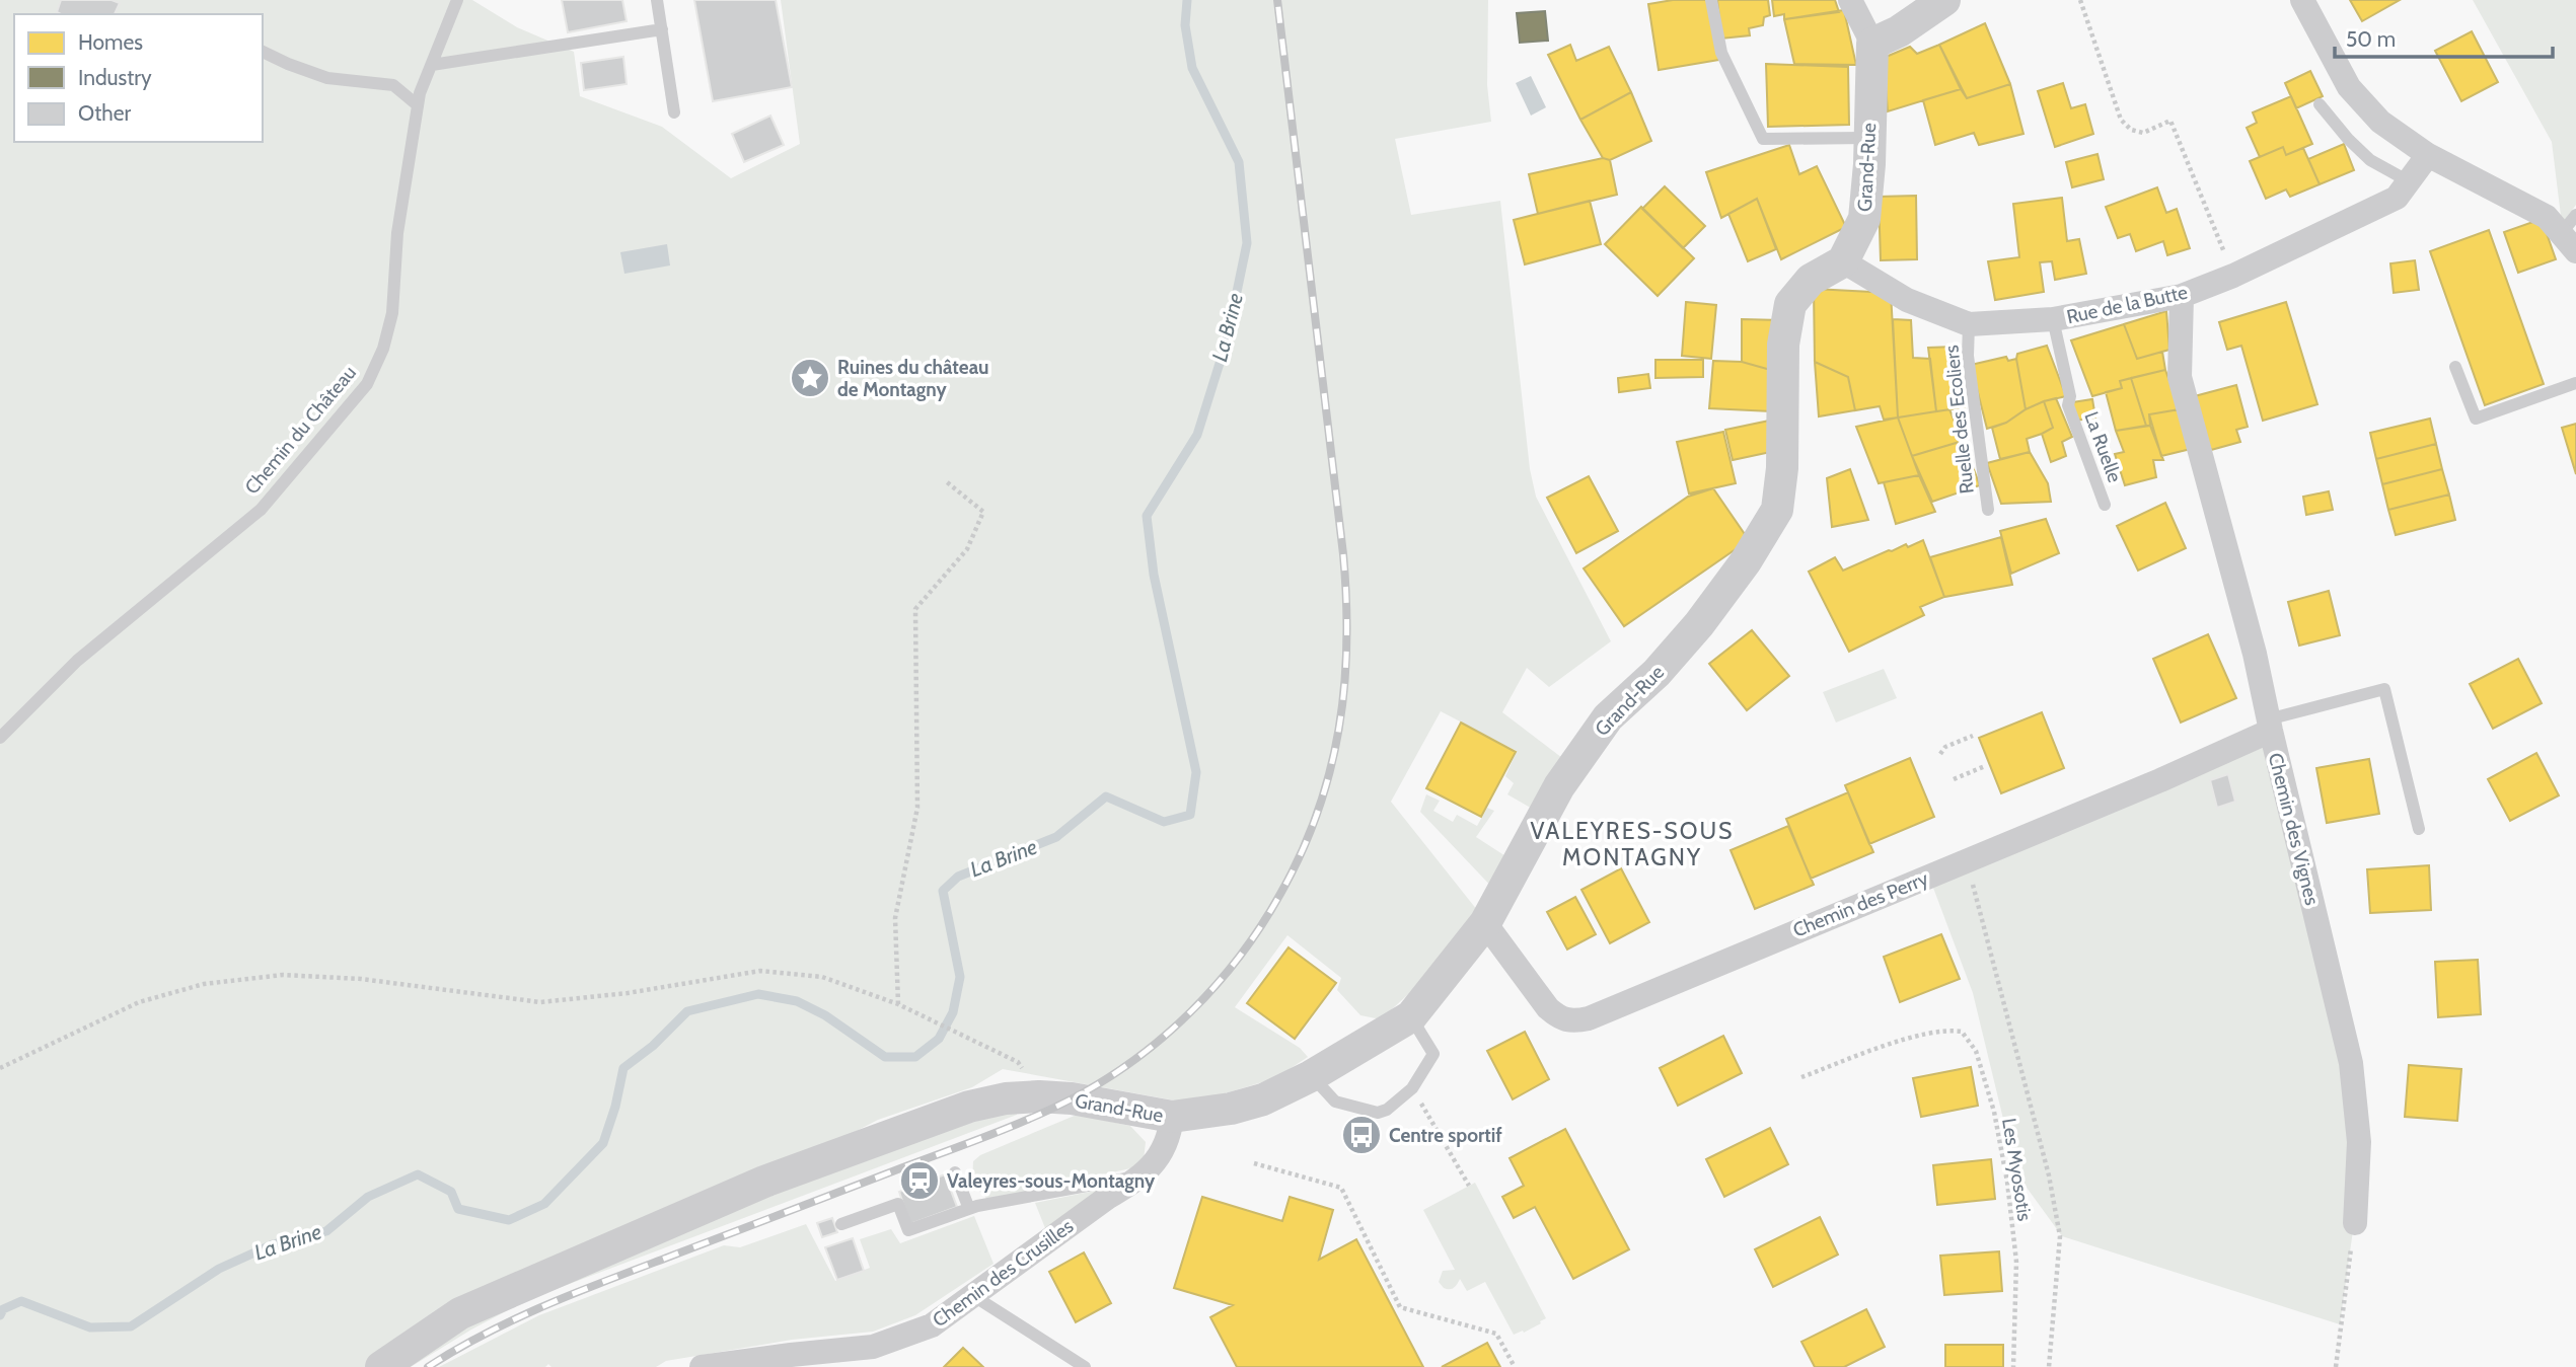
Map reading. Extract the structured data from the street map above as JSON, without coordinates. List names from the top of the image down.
{
  "streets": {
    "street": [
      "Grand-Rue",
      "Rue de la Butte",
      "Chemin des Vignes",
      "Chemin des Perry",
      "Chemin des Crusilles"
    ],
    "lane": ["Ruelle des Ecoliers", "Chemin du Château", "La Ruelle"],
    "path": ["Les Myosotis"]
  },
  "crossings": [
    ["Grand-Rue", "Rue de la Butte"],
    ["Grand-Rue", "Chemin des Perry"],
    ["Grand-Rue", "Chemin des Crusilles"],
    ["Rue de la Butte", "Ruelle des Ecoliers"],
    ["Rue de la Butte", "La Ruelle"],
    ["Rue de la Butte", "Chemin des Vignes"],
    ["Chemin des Vignes", "Chemin des Perry"]
  ],
  "districts": ["VALEYRES-SOUS MONTAGNY"],
  "water": ["La Brine"],
  "places": {
    "place": ["Ruines du château de Montagny"],
    "bus stop": ["Centre sportif"],
    "station": ["Valeyres-sous-Montagny"]
  },
  "legend": ["Homes", "Industry", "Other"],
  "scale_bar": "50 m"
}
